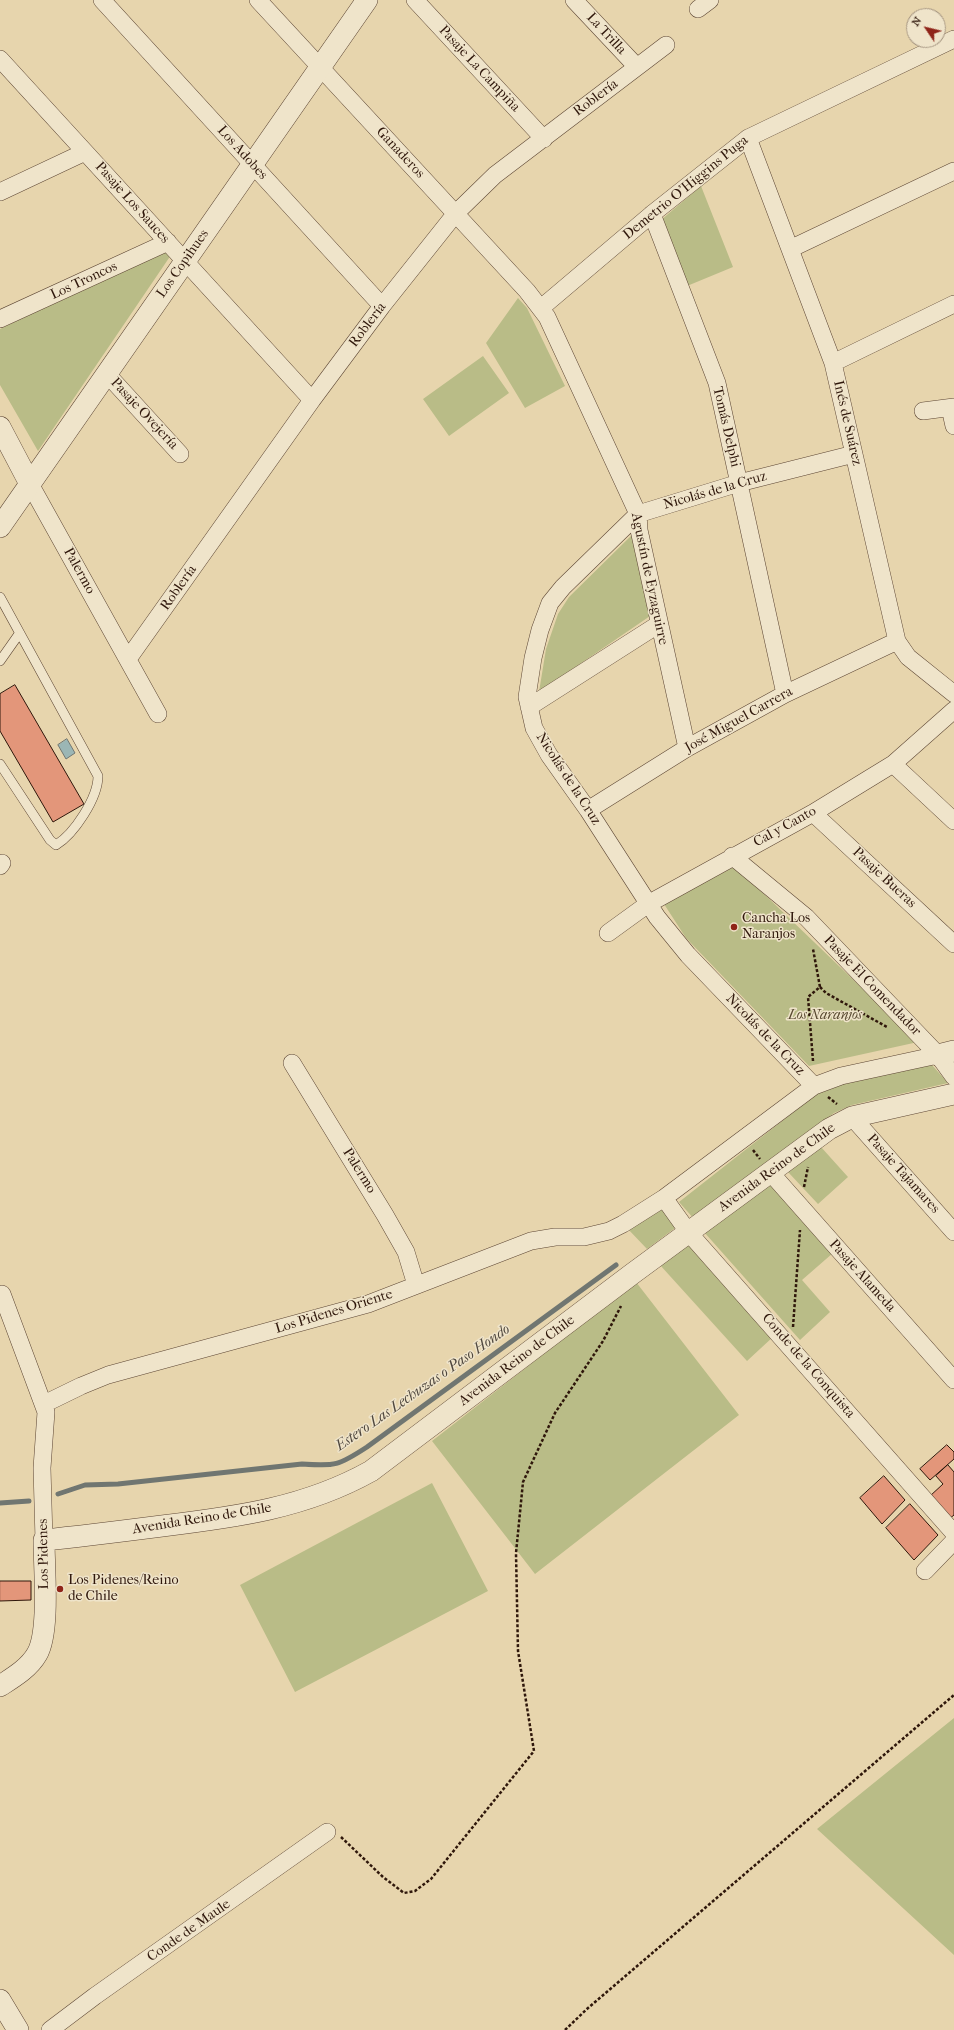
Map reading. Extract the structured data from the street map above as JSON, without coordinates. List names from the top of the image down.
{
  "streets": {
    "street": [
      "La Trilla",
      "Pasaje La Campiña",
      "Roblería",
      "Los Adobes",
      "Ganaderos",
      "Demetrio O'Higgins Puga",
      "Pasaje Los Sauces",
      "Los Copihues",
      "Los Troncos",
      "Pasaje Ovejería",
      "Inés de Suárez",
      "Tomás Delphi",
      "Nicolás de la Cruz",
      "Palermo",
      "Agustín de Eyzaguirre",
      "José Miguel Carrera",
      "Cal y Canto",
      "Pasaje Bueras",
      "Pasaje El Comendador",
      "Avenida Reino de Chile",
      "Pasaje Tajamares",
      "Pasaje Alameda",
      "Los Pidenes Oriente",
      "Conde de la Conquista",
      "Los Pidenes",
      "Conde de Maule"
    ]
  },
  "crossings": [
    ["La Trilla", "Roblería"],
    ["Pasaje La Campiña", "Roblería"],
    ["Roblería", "Los Adobes"],
    ["Roblería", "Ganaderos"],
    ["Roblería", "Pasaje Los Sauces"],
    ["Roblería", "Palermo"],
    ["Los Adobes", "Los Copihues"],
    ["Ganaderos", "Demetrio O'Higgins Puga"],
    ["Ganaderos", "Los Copihues"],
    ["Ganaderos", "Agustín de Eyzaguirre"],
    ["Demetrio O'Higgins Puga", "Inés de Suárez"],
    ["Demetrio O'Higgins Puga", "Tomás Delphi"],
    ["Demetrio O'Higgins Puga", "Agustín de Eyzaguirre"],
    ["Pasaje Los Sauces", "Los Copihues"],
    ["Pasaje Los Sauces", "Los Troncos"],
    ["Los Copihues", "Pasaje Ovejería"],
    ["Los Copihues", "Palermo"],
    ["Inés de Suárez", "Nicolás de la Cruz"],
    ["Inés de Suárez", "José Miguel Carrera"],
    ["Tomás Delphi", "Nicolás de la Cruz"],
    ["Tomás Delphi", "José Miguel Carrera"],
    ["Nicolás de la Cruz", "Agustín de Eyzaguirre"],
    ["Nicolás de la Cruz", "José Miguel Carrera"],
    ["Nicolás de la Cruz", "Cal y Canto"],
    ["Palermo", "Los Pidenes Oriente"],
    ["Agustín de Eyzaguirre", "José Miguel Carrera"],
    ["Cal y Canto", "Pasaje Bueras"],
    ["Cal y Canto", "Pasaje El Comendador"],
    ["Avenida Reino de Chile", "Pasaje Tajamares"],
    ["Avenida Reino de Chile", "Pasaje Alameda"],
    ["Avenida Reino de Chile", "Conde de la Conquista"],
    ["Avenida Reino de Chile", "Los Pidenes"],
    ["Los Pidenes Oriente", "Conde de la Conquista"],
    ["Los Pidenes Oriente", "Los Pidenes"]
  ],
  "water": ["Estero Las Lechuzas o Paso Hondo"],
  "parks": ["Los Naranjos"],
  "places": ["Cancha Los Naranjos", "Los Pidenes/Reino de Chile"],
  "north": "top left"
}
